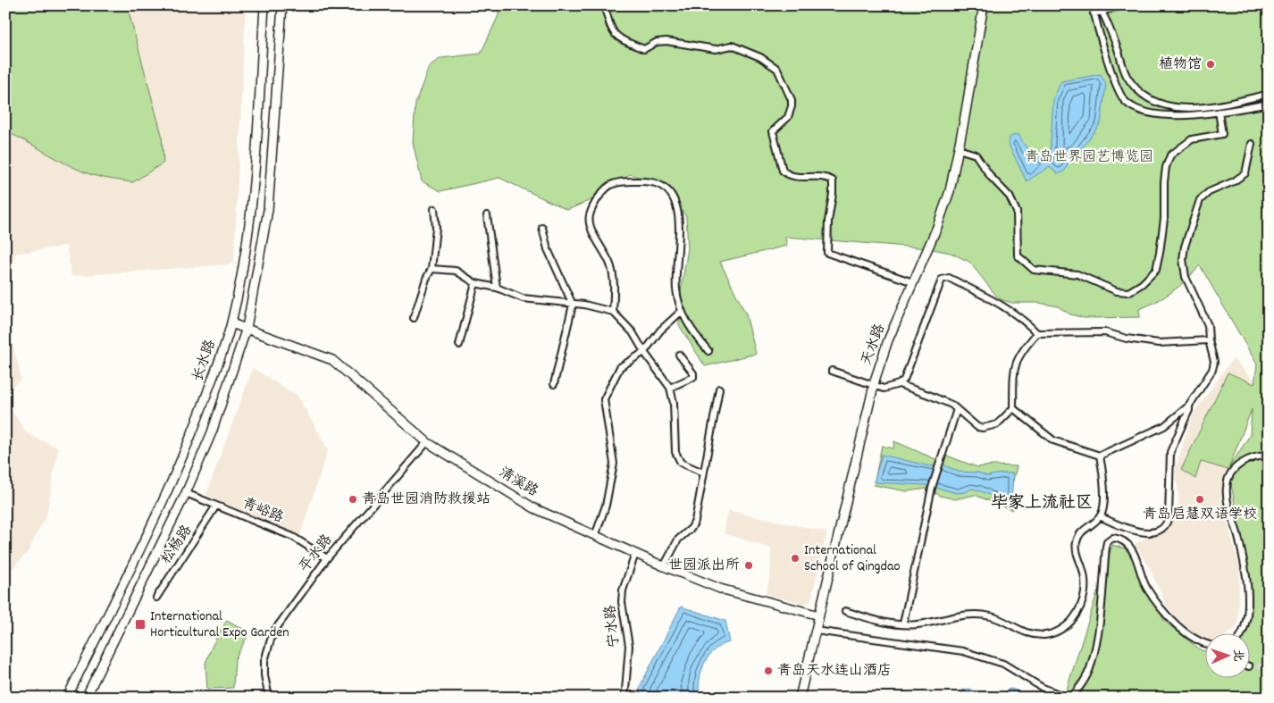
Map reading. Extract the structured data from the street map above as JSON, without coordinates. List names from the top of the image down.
{
  "streets": {
    "main road": ["天水路", "长水路", "清溪路"],
    "street": [
      "青峪路",
      "松杨路",
      "平水路",
      "宁水路"
    ]
  },
  "crossings": [
    ["天水路", "清溪路"],
    ["长水路", "清溪路"],
    ["长水路", "青峪路"],
    ["清溪路", "平水路"],
    ["清溪路", "宁水路"],
    ["青峪路", "松杨路"],
    ["青峪路", "平水路"]
  ],
  "districts": ["毕家上流社区"],
  "parks": ["青岛世界园艺博览园"],
  "places": {
    "other": [
      "植物馆",
      "青岛世园消防救援站",
      "青岛启慧双语学校",
      "International School of Qingdao",
      "世园派出所",
      "青岛天水连山酒店"
    ],
    "transit": ["International Horticultural Expo Garden"]
  },
  "north": "right"
}
